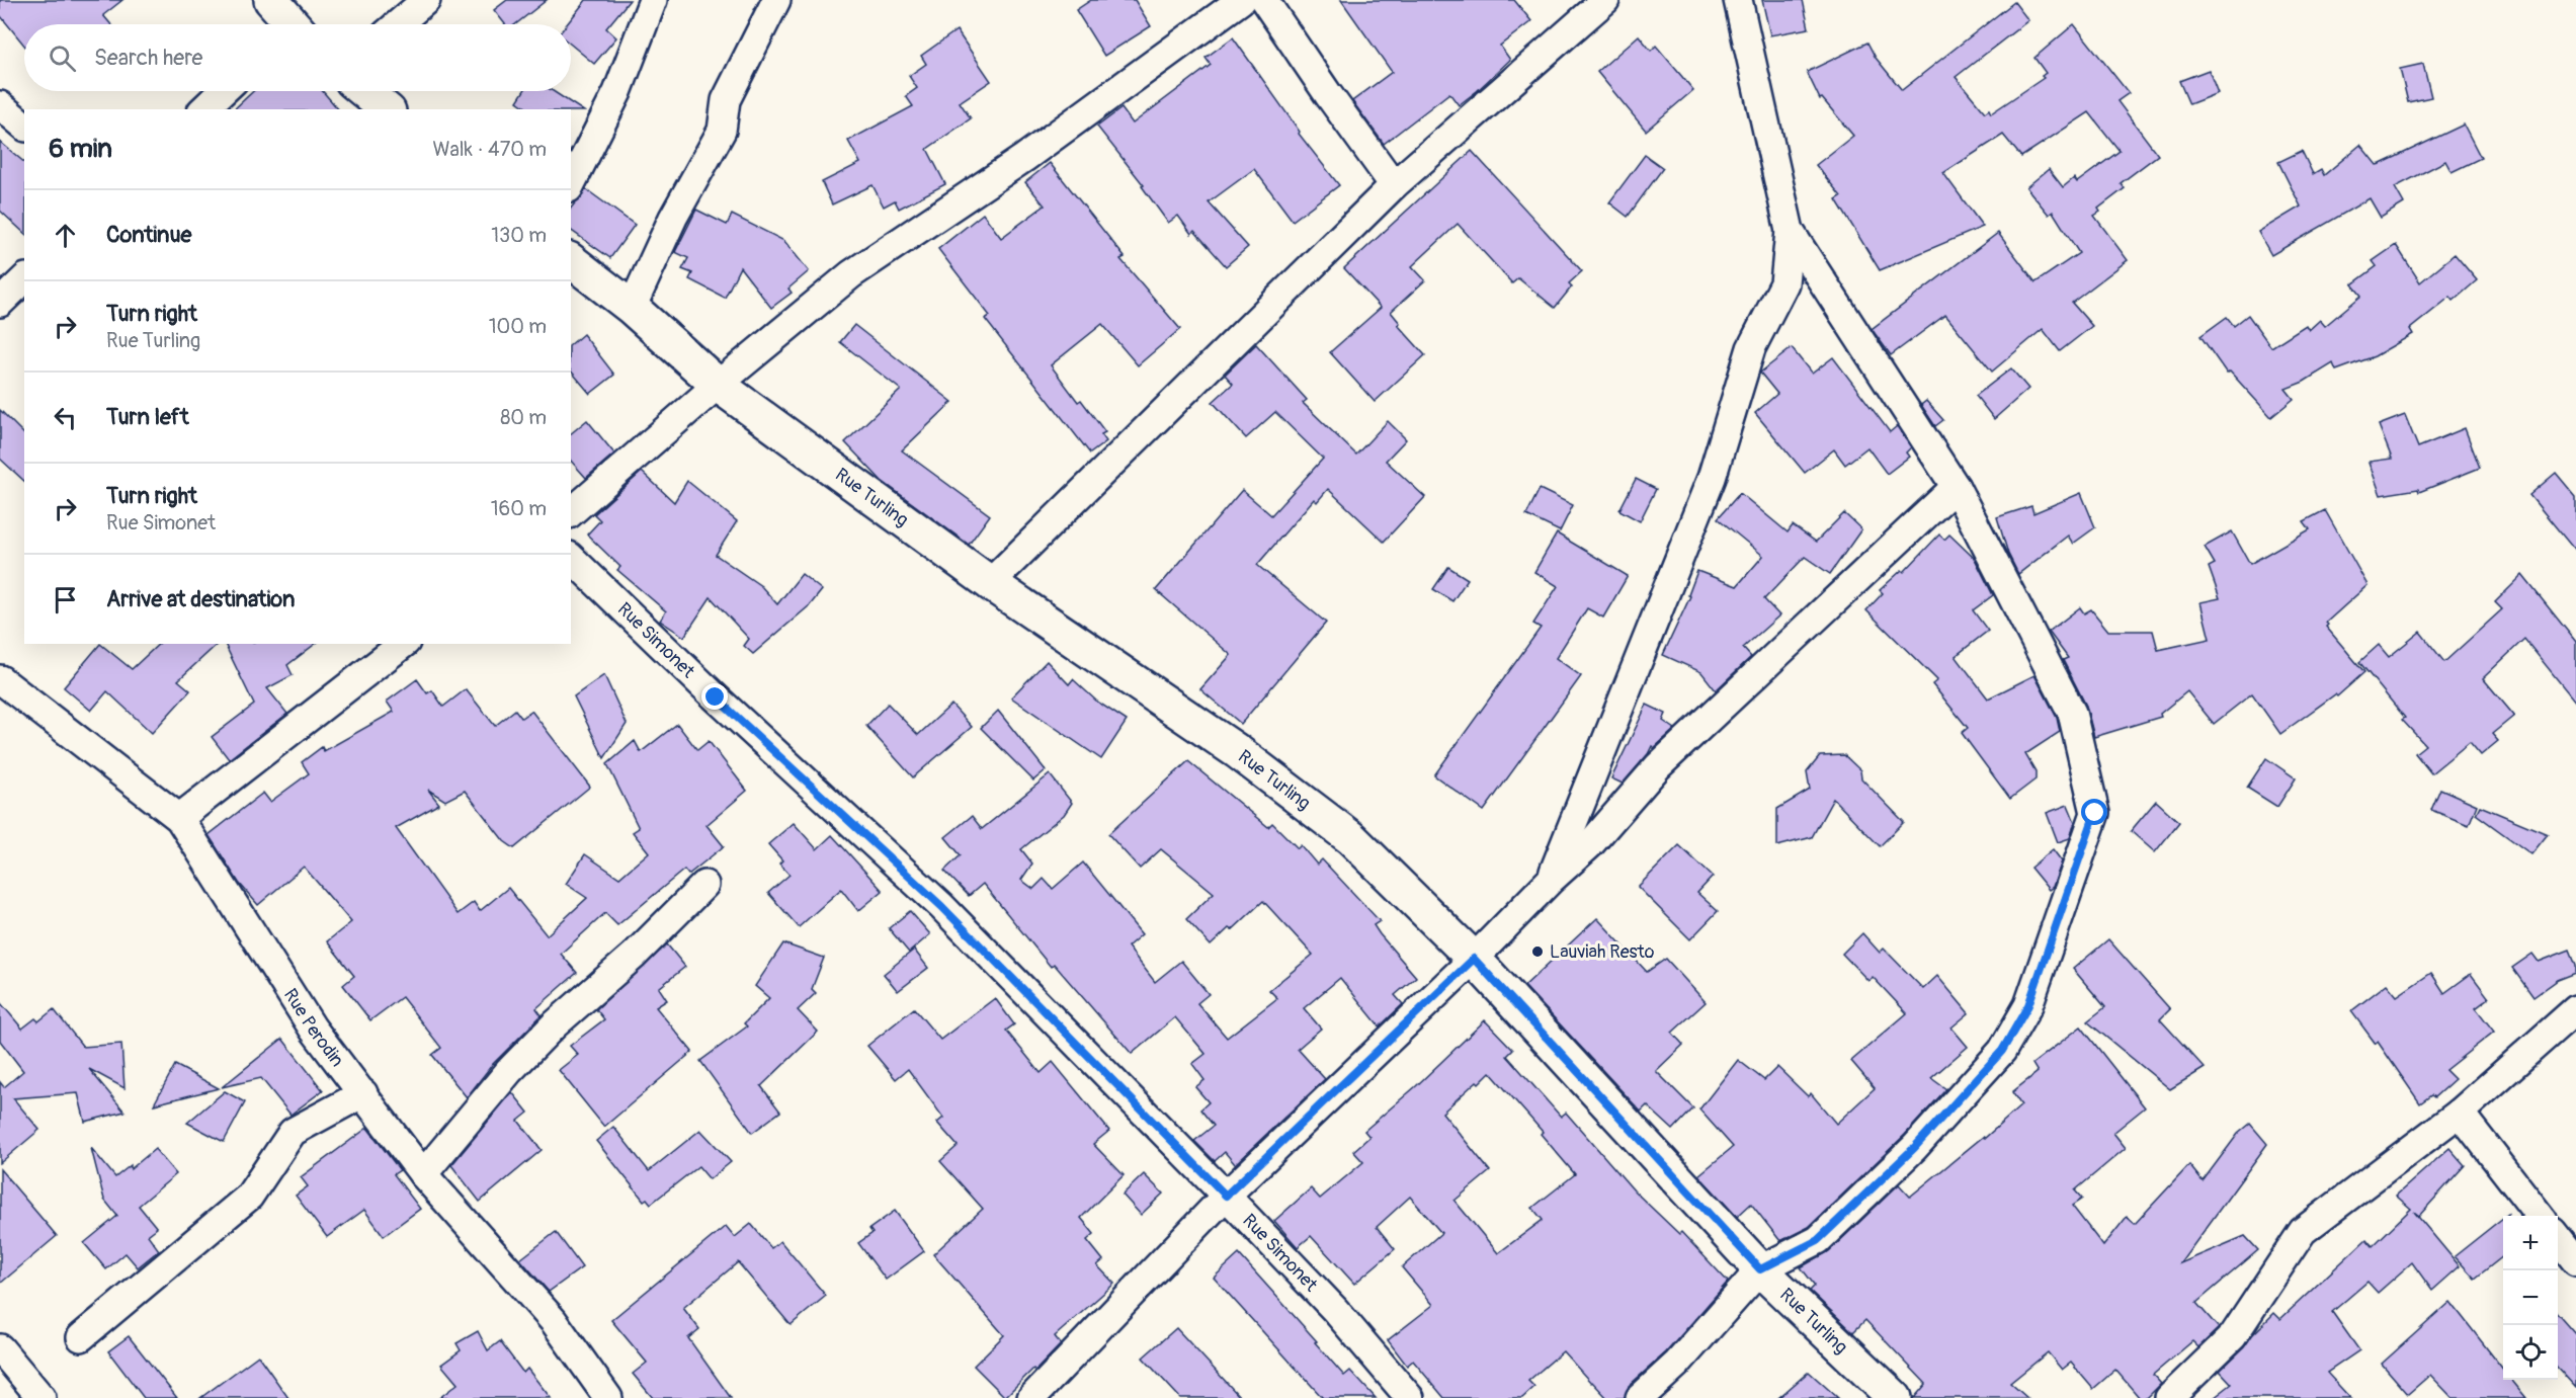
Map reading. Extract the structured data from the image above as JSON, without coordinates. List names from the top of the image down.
{
  "streets": {
    "main road": ["Rue Turling"],
    "street": ["Rue Simonet", "Rue Perodin"]
  },
  "places": ["Lauviah Resto"],
  "page": {
    "search": "Search here",
    "heading": ["6 min", "Walk · 470 m"],
    "list": [
      ["Continue", "130 m"],
      ["Turn right", "Rue Turling", "100 m"],
      ["Turn left", "80 m"],
      ["Turn right", "Rue Simonet", "160 m"],
      "Arrive at destination"
    ],
    "map_buttons": ["+", "−"]
  }
}
